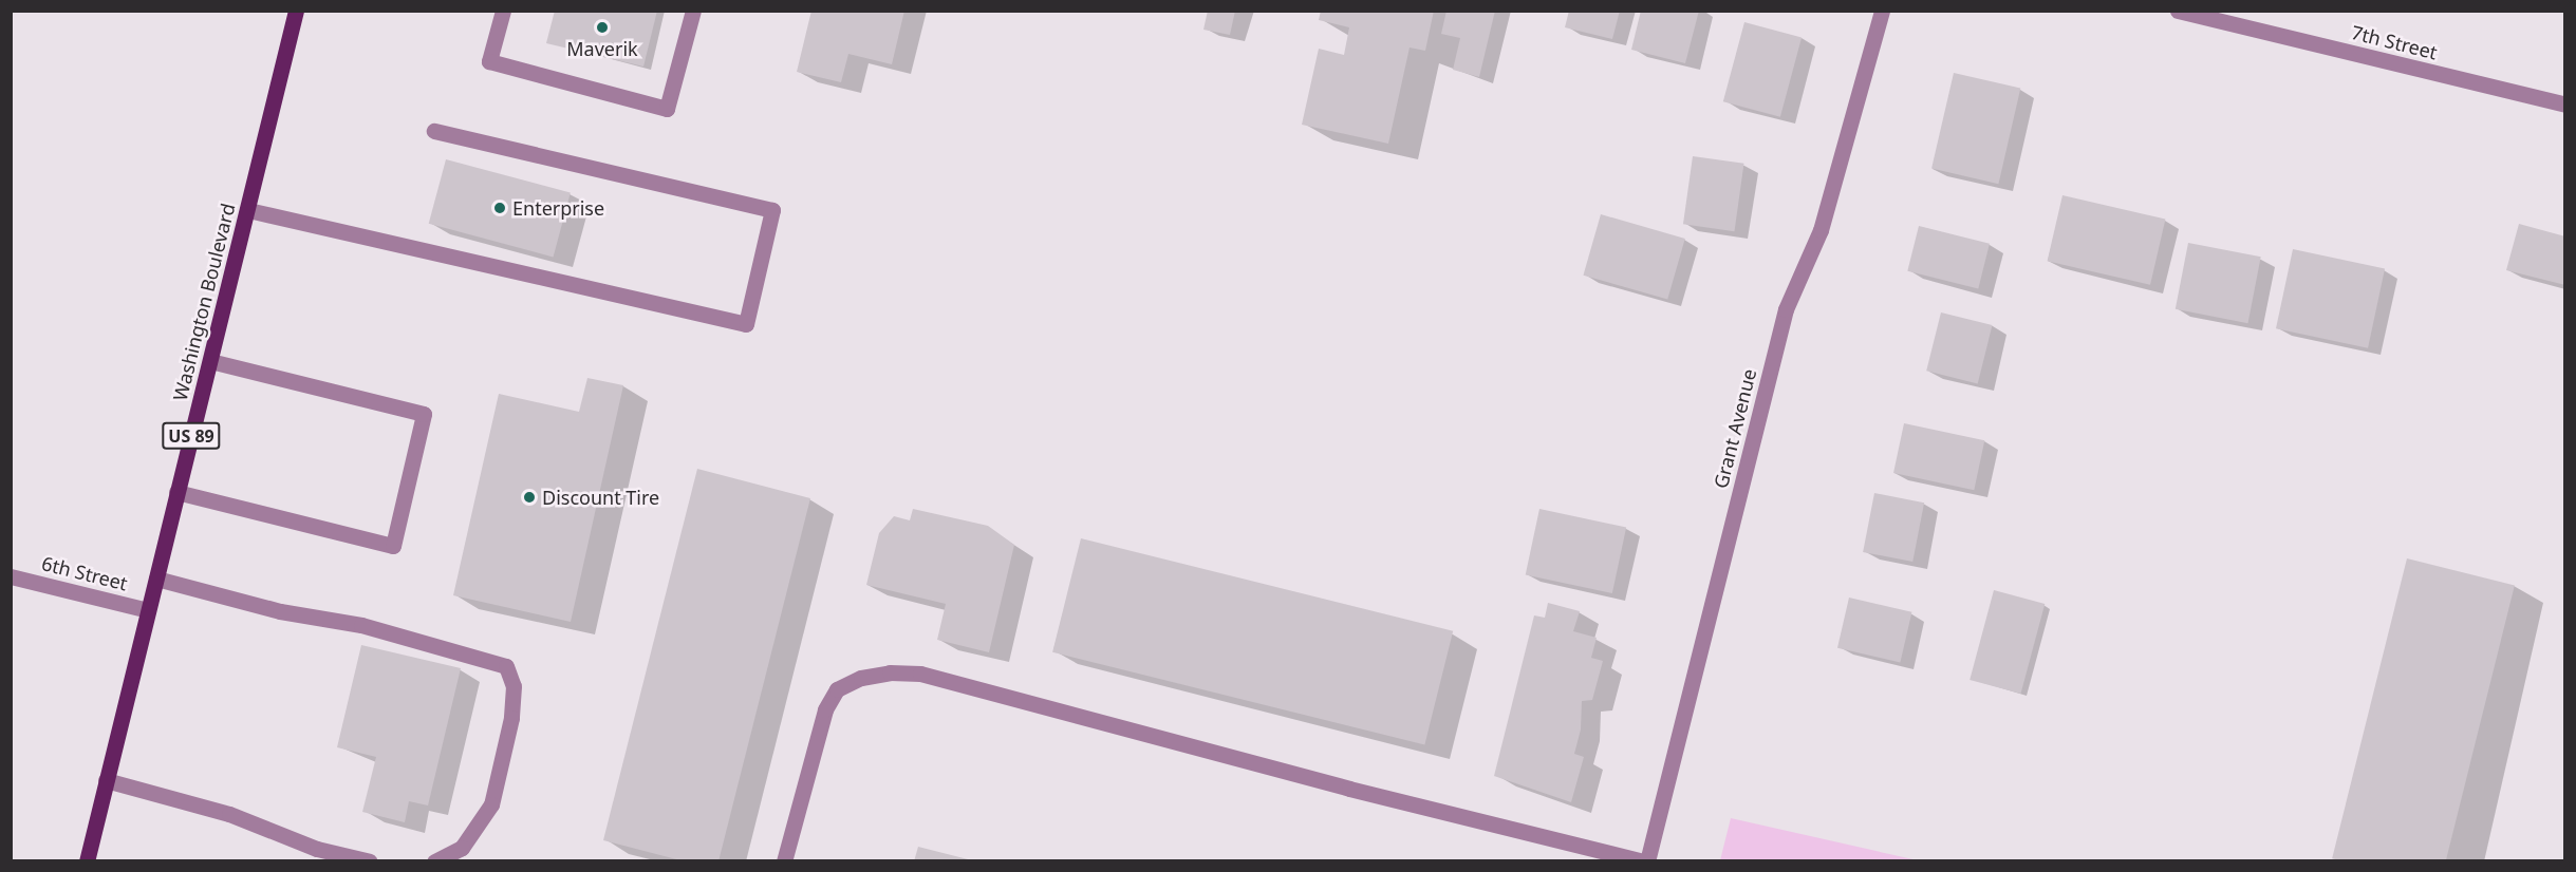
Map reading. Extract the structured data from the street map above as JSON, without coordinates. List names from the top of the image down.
{
  "streets": {
    "main road": ["Washington Boulevard", "US 89"],
    "street": ["7th Street", "Grant Avenue", "6th Street"]
  },
  "crossings": [
    ["Washington Boulevard", "6th Street"]
  ],
  "places": ["Maverik", "Enterprise", "Discount Tire"]
}
